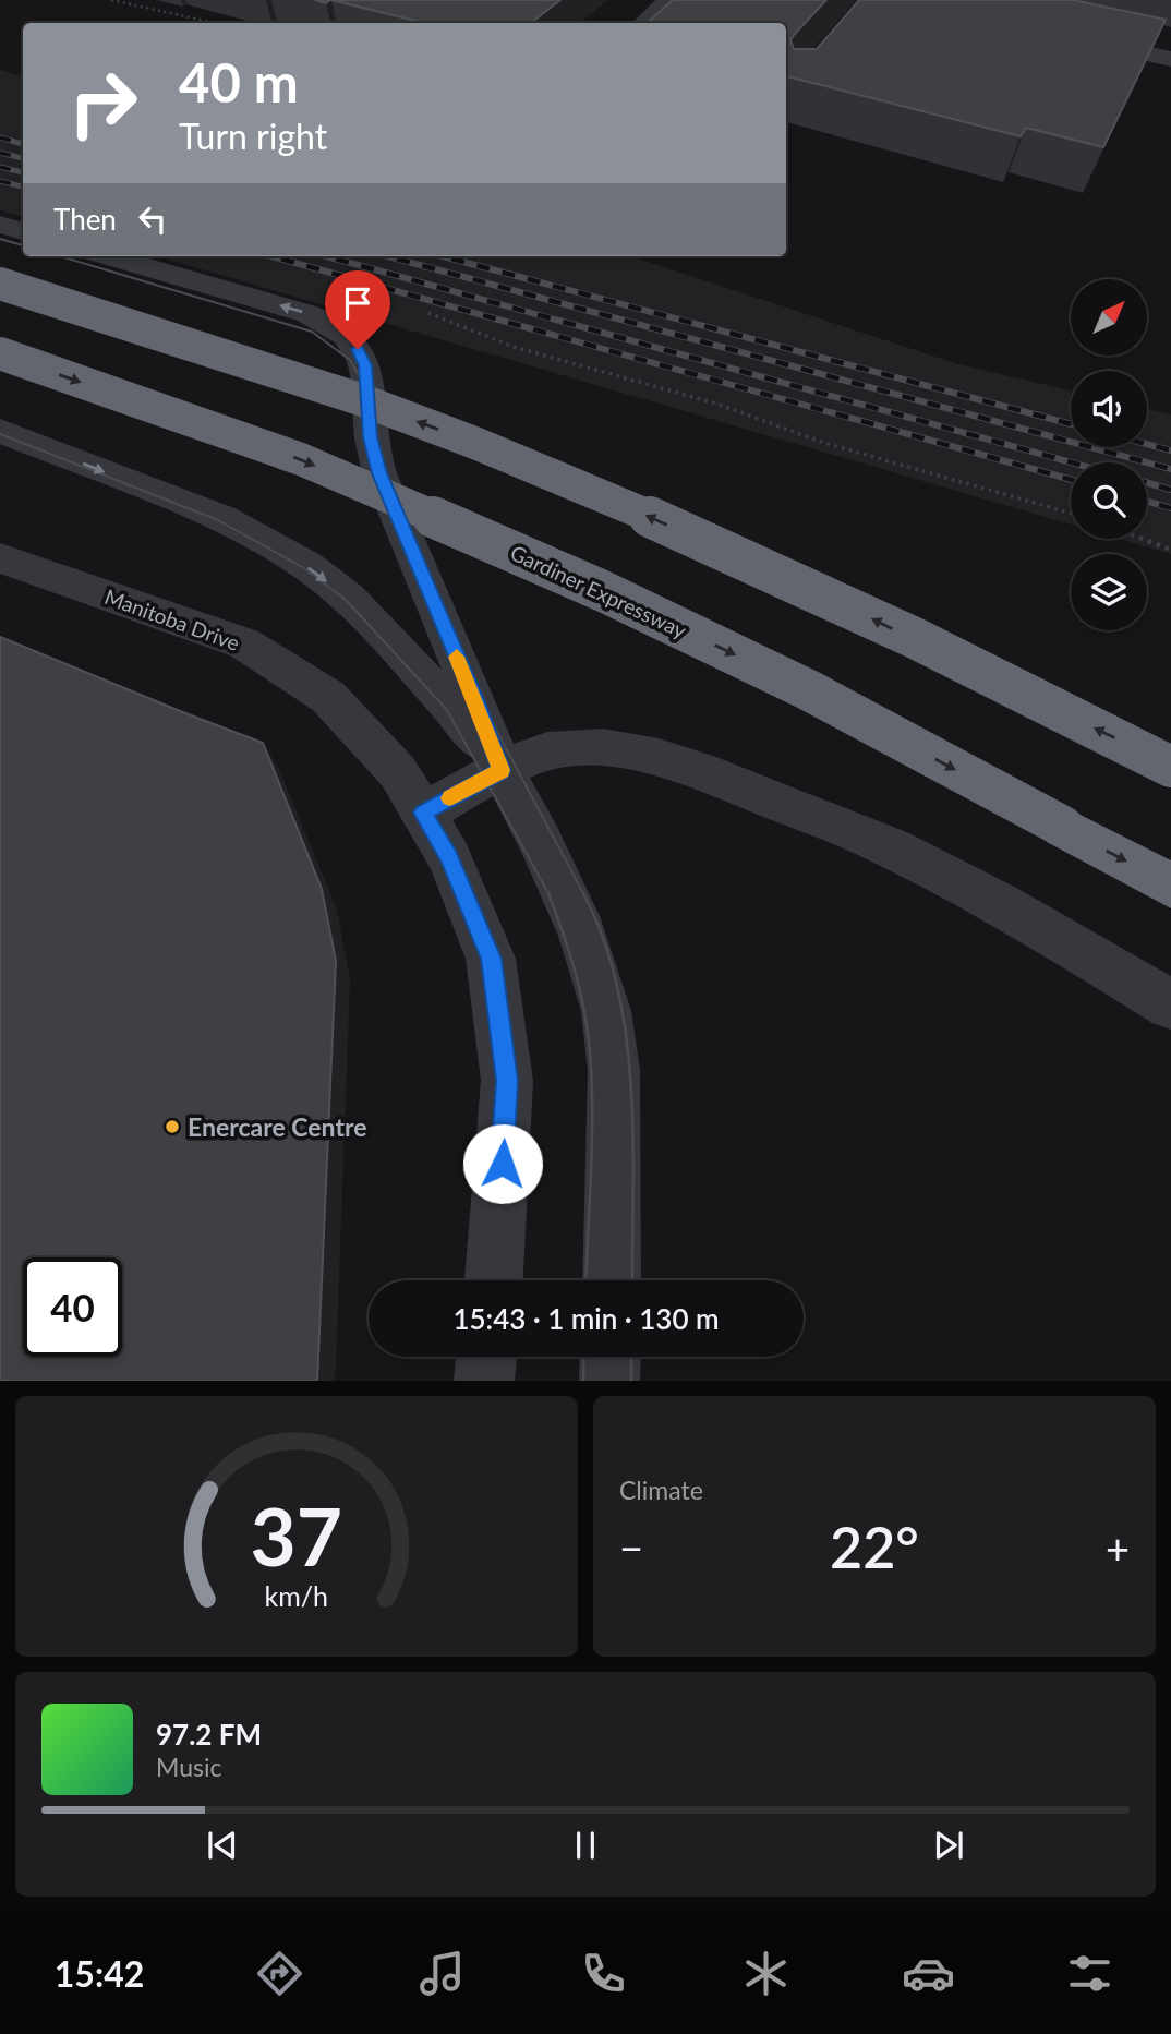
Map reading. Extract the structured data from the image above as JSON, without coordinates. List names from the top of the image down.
{
  "streets": {
    "highway": ["Gardiner Expressway"],
    "street": ["Manitoba Drive"]
  },
  "places": ["Enercare Centre"],
  "north": "top right",
  "page": {
    "turn": ["40 m", "Turn right"],
    "then": "Then",
    "limit": "40",
    "trip": "15:43 · 1 min · 130 m",
    "tile": "Climate",
    "heat": ["−", "22°", "+"],
    "song": ["97.2 FM", "Music"],
    "tabs": "15:42",
    "gauge": ["37", "km/h"]
  }
}
